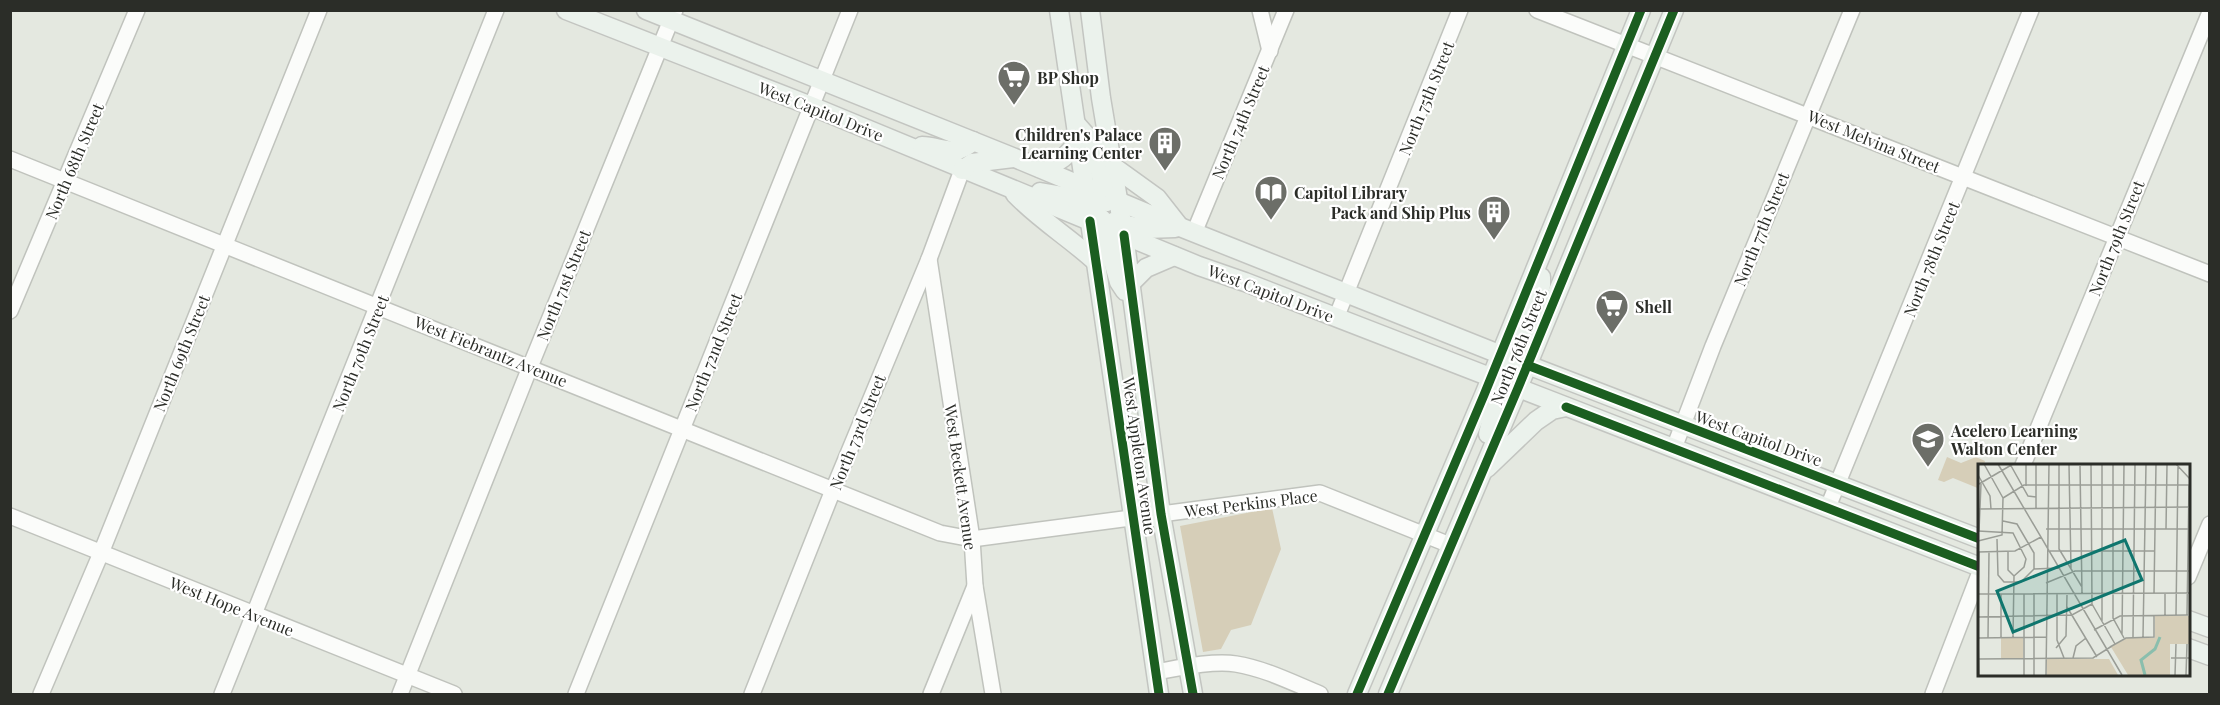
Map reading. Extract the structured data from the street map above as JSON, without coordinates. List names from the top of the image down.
{
  "streets": {
    "main road": ["West Capitol Drive", "North 76th Street", "West Appleton Avenue"],
    "street": [
      "North 75th Street",
      "North 74th Street",
      "West Melvina Street",
      "North 68th Street",
      "North 77th Street",
      "North 79th Street",
      "North 78th Street",
      "North 71st Street",
      "West Fiebrantz Avenue",
      "North 72nd Street",
      "North 69th Street",
      "North 70th Street",
      "North 73rd Street",
      "West Beckett Avenue",
      "West Perkins Place",
      "West Hope Avenue"
    ]
  },
  "crossings": [
    ["North 75th Street", "West Capitol Drive"],
    ["West Capitol Drive", "North 74th Street"],
    ["West Capitol Drive", "North 77th Street"],
    ["West Capitol Drive", "North 78th Street"],
    ["West Capitol Drive", "North 71st Street"],
    ["West Capitol Drive", "North 76th Street"],
    ["West Capitol Drive", "North 72nd Street"],
    ["West Capitol Drive", "North 73rd Street"],
    ["West Capitol Drive", "West Appleton Avenue"],
    ["West Melvina Street", "North 77th Street"],
    ["West Melvina Street", "North 79th Street"],
    ["West Melvina Street", "North 78th Street"],
    ["West Melvina Street", "North 76th Street"],
    ["North 68th Street", "West Fiebrantz Avenue"],
    ["North 71st Street", "West Fiebrantz Avenue"],
    ["North 71st Street", "West Hope Avenue"],
    ["North 76th Street", "West Perkins Place"],
    ["West Fiebrantz Avenue", "North 72nd Street"],
    ["West Fiebrantz Avenue", "North 69th Street"],
    ["West Fiebrantz Avenue", "North 70th Street"],
    ["West Fiebrantz Avenue", "North 73rd Street"],
    ["West Fiebrantz Avenue", "West Beckett Avenue"],
    ["West Fiebrantz Avenue", "West Perkins Place"],
    ["North 69th Street", "West Hope Avenue"],
    ["North 70th Street", "West Hope Avenue"],
    ["North 73rd Street", "West Beckett Avenue"],
    ["West Appleton Avenue", "West Perkins Place"],
    ["West Beckett Avenue", "West Perkins Place"]
  ],
  "places": {
    "supermarket": ["BP Shop", "Shell"],
    "building": ["Children's Palace Learning Center", "Pack and Ship Plus"],
    "library": ["Capitol Library"],
    "school or university": ["Acelero Learning Walton Center"]
  }
}
